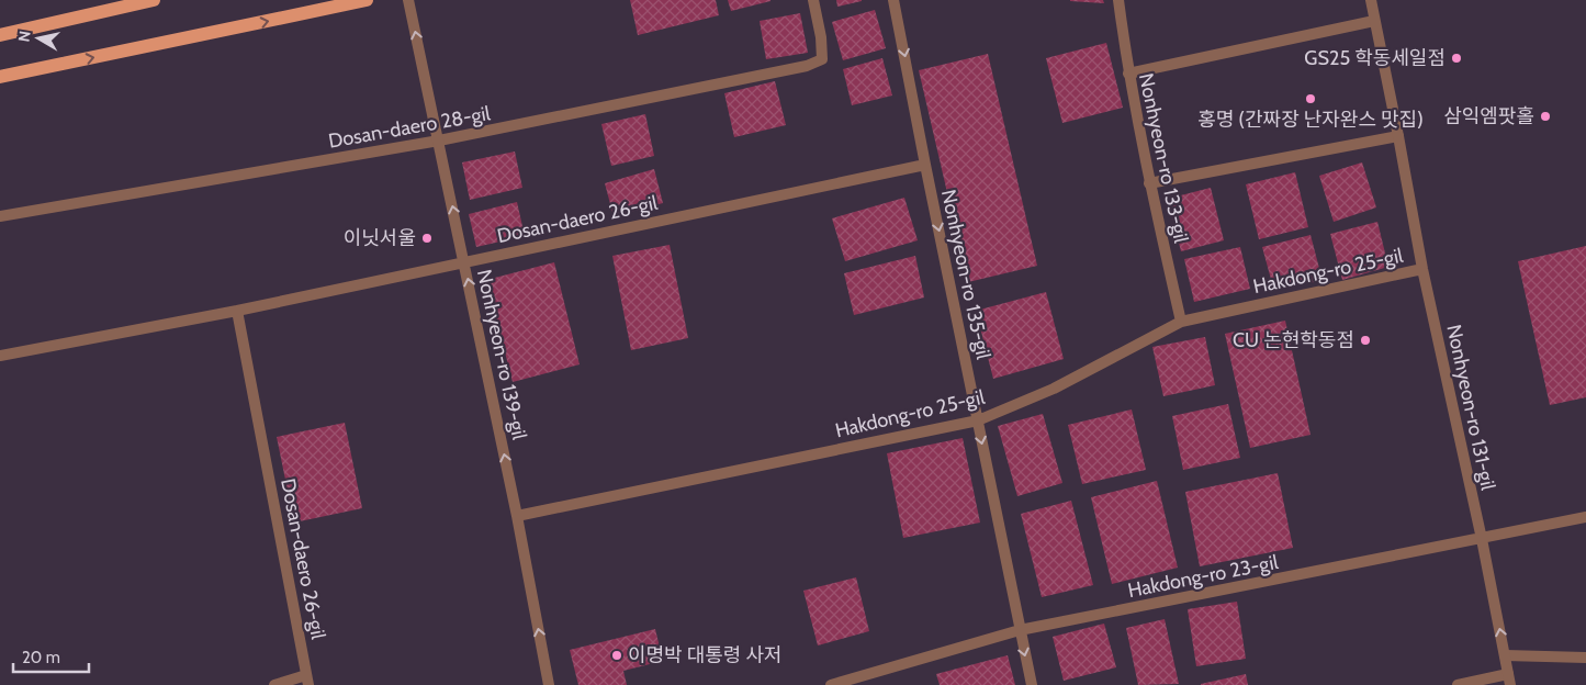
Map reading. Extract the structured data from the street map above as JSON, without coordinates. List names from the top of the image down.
{
  "streets": {
    "street": [
      "Dosan-daero 28-gil",
      "Nonhyeon-ro 133-gil",
      "Dosan-daero 26-gil",
      "Hakdong-ro 25-gil",
      "Nonhyeon-ro 135-gil",
      "Nonhyeon-ro 139-gil",
      "Nonhyeon-ro 131-gil",
      "Hakdong-ro 23-gil"
    ]
  },
  "crossings": [
    ["Dosan-daero 28-gil", "Nonhyeon-ro 139-gil"],
    ["Nonhyeon-ro 133-gil", "Hakdong-ro 25-gil"],
    ["Dosan-daero 26-gil", "Nonhyeon-ro 135-gil"],
    ["Dosan-daero 26-gil", "Nonhyeon-ro 139-gil"],
    ["Hakdong-ro 25-gil", "Nonhyeon-ro 135-gil"],
    ["Hakdong-ro 25-gil", "Nonhyeon-ro 139-gil"],
    ["Hakdong-ro 25-gil", "Nonhyeon-ro 131-gil"],
    ["Nonhyeon-ro 135-gil", "Hakdong-ro 23-gil"],
    ["Nonhyeon-ro 131-gil", "Hakdong-ro 23-gil"]
  ],
  "one_way": ["Nonhyeon-ro 135-gil", "Nonhyeon-ro 139-gil"],
  "places": [
    "GS25 학동세일점",
    "홍명 (간짜장 난자완스 맛집)",
    "삼익엠팟홀",
    "이닛서울",
    "CU 논현학동점",
    "이명박 대통령 사저"
  ],
  "scale_bar": "20 m",
  "north": "left"
}
